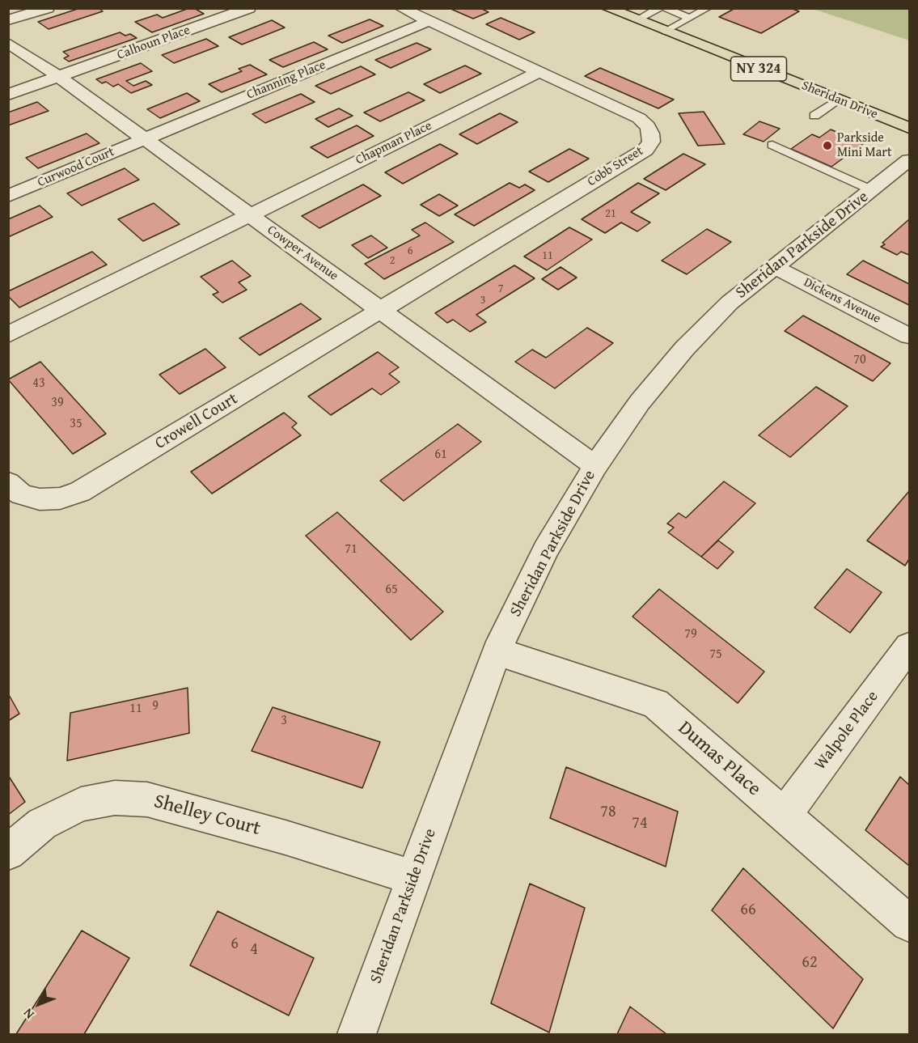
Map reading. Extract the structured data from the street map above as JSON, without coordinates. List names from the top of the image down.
{
  "streets": {
    "main road": ["NY 324", "Sheridan Drive"],
    "street": [
      "Calhoun Place",
      "Channing Place",
      "Chapman Place",
      "Cobb Street",
      "Curwood Court",
      "Sheridan Parkside Drive",
      "Cowper Avenue",
      "Dickens Avenue",
      "Crowell Court",
      "Walpole Place",
      "Dumas Place",
      "Shelley Court"
    ]
  },
  "crossings": [
    ["Calhoun Place", "Cowper Avenue"],
    ["Channing Place", "Cobb Street"],
    ["Channing Place", "Curwood Court"],
    ["Channing Place", "Cowper Avenue"],
    ["Chapman Place", "Cobb Street"],
    ["Chapman Place", "Cowper Avenue"],
    ["Cobb Street", "Cowper Avenue"],
    ["Cobb Street", "Crowell Court"],
    ["Curwood Court", "Cowper Avenue"],
    ["Sheridan Parkside Drive", "Cowper Avenue"],
    ["Sheridan Parkside Drive", "Dickens Avenue"],
    ["Sheridan Parkside Drive", "Dumas Place"],
    ["Sheridan Parkside Drive", "Shelley Court"],
    ["Cowper Avenue", "Crowell Court"],
    ["Walpole Place", "Dumas Place"]
  ],
  "places": ["Parkside Mini Mart"],
  "house_numbers": [
    "21",
    "6",
    "11",
    "2",
    "7",
    "3",
    "70",
    "43",
    "39",
    "35",
    "61",
    "71",
    "65",
    "79",
    "75",
    "9",
    "11",
    "3",
    "78",
    "74",
    "66",
    "6",
    "4",
    "62"
  ],
  "north": "bottom left"
}
